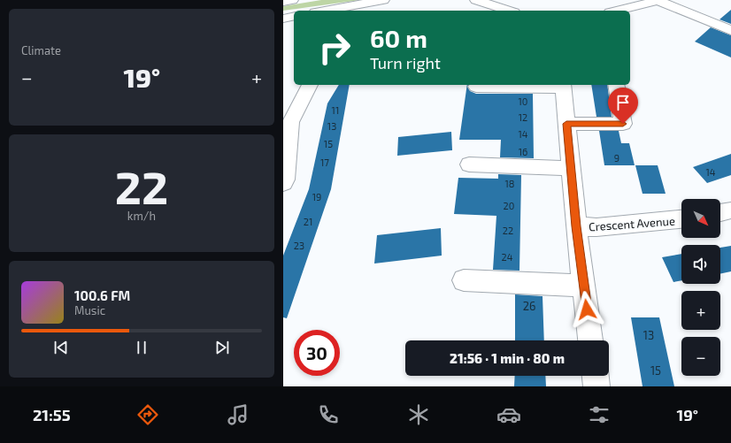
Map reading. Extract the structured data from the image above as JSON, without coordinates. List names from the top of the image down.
{
  "streets": {
    "street": ["Crescent Avenue"]
  },
  "house_numbers": [
    "10",
    "11",
    "12",
    "13",
    "14",
    "15",
    "16",
    "9",
    "17",
    "14",
    "18",
    "19",
    "20",
    "21",
    "22",
    "23",
    "24",
    "26",
    "13",
    "15"
  ],
  "north": "bottom right",
  "page": {
    "tile": [
      "Climate",
      ["22", "km/h"]
    ],
    "turn": ["60 m", "Turn right"],
    "heat": ["−", "19°", "+"],
    "map_buttons": ["+", "−"],
    "song": ["100.6 FM", "Music"],
    "limit": "30",
    "trip": "21:56 · 1 min · 80 m",
    "tabs": ["21:55", "19°"]
  }
}
